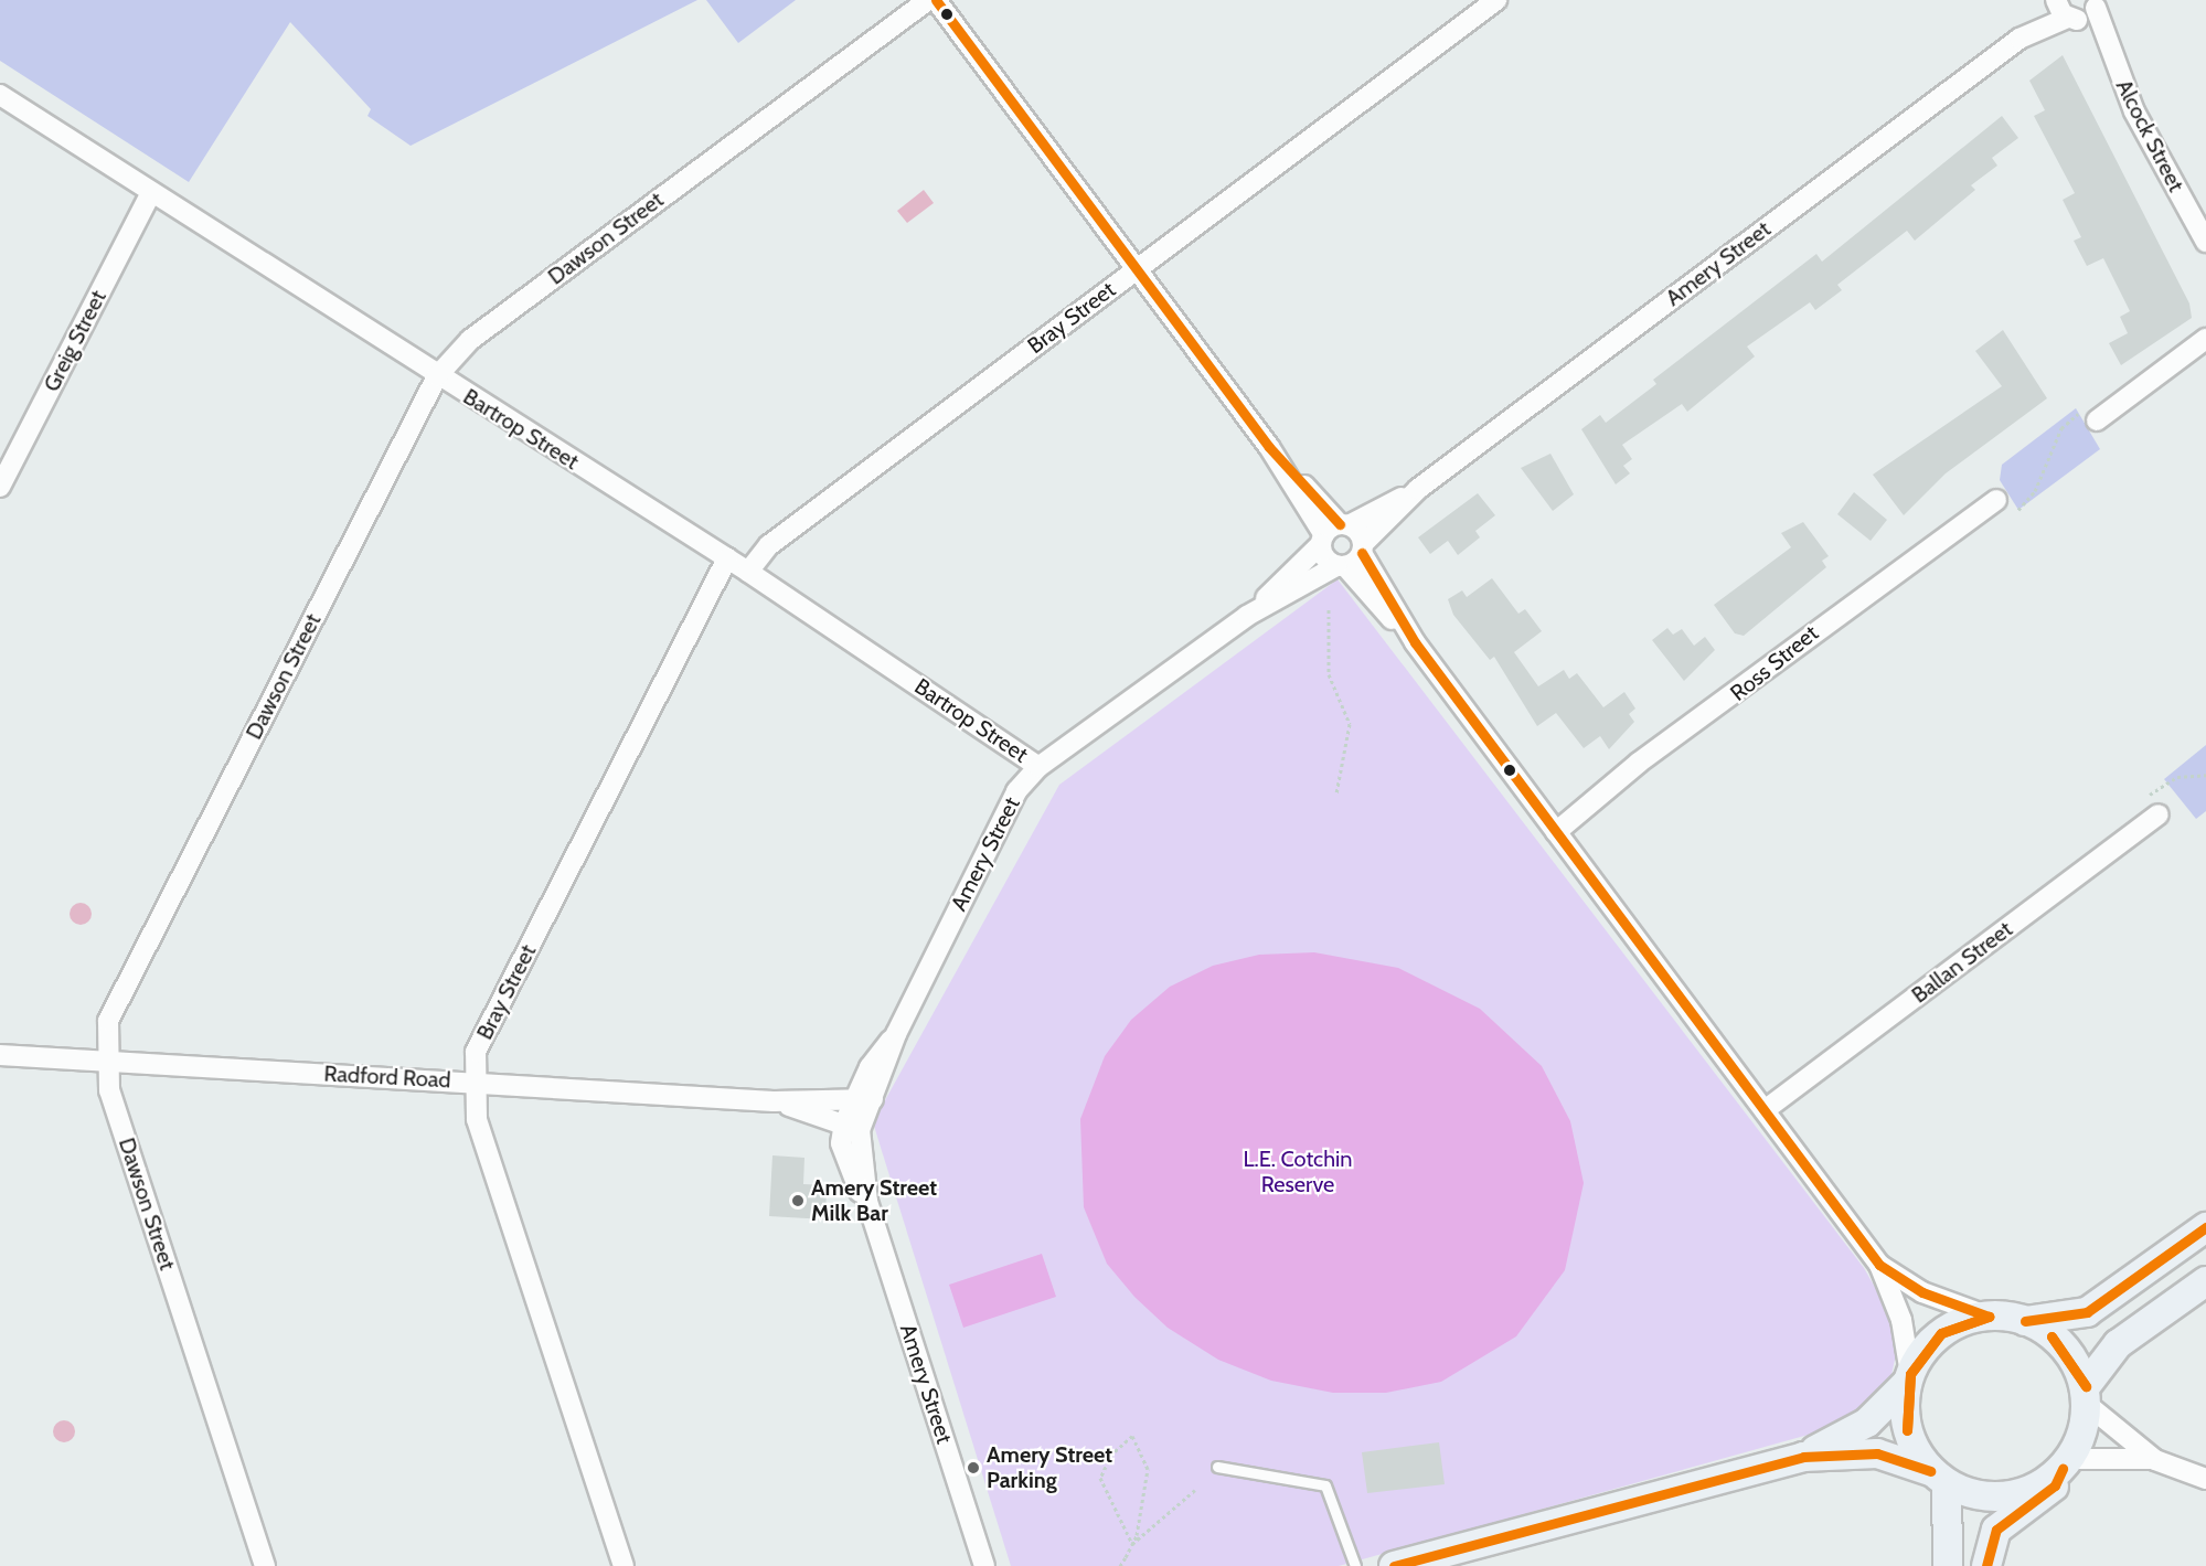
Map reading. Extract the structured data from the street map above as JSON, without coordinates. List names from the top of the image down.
{
  "streets": {
    "street": [
      "Alcock Street",
      "Dawson Street",
      "Amery Street",
      "Bray Street",
      "Greig Street",
      "Bartrop Street",
      "Ross Street",
      "Ballan Street",
      "Radford Road"
    ]
  },
  "crossings": [
    ["Alcock Street", "Amery Street"],
    ["Dawson Street", "Bartrop Street"],
    ["Dawson Street", "Radford Road"],
    ["Amery Street", "Bartrop Street"],
    ["Amery Street", "Radford Road"],
    ["Bray Street", "Bartrop Street"],
    ["Bray Street", "Radford Road"],
    ["Greig Street", "Bartrop Street"]
  ],
  "parks": ["L.E. Cotchin Reserve"],
  "places": ["Amery Street Milk Bar", "Amery Street Parking"]
}
